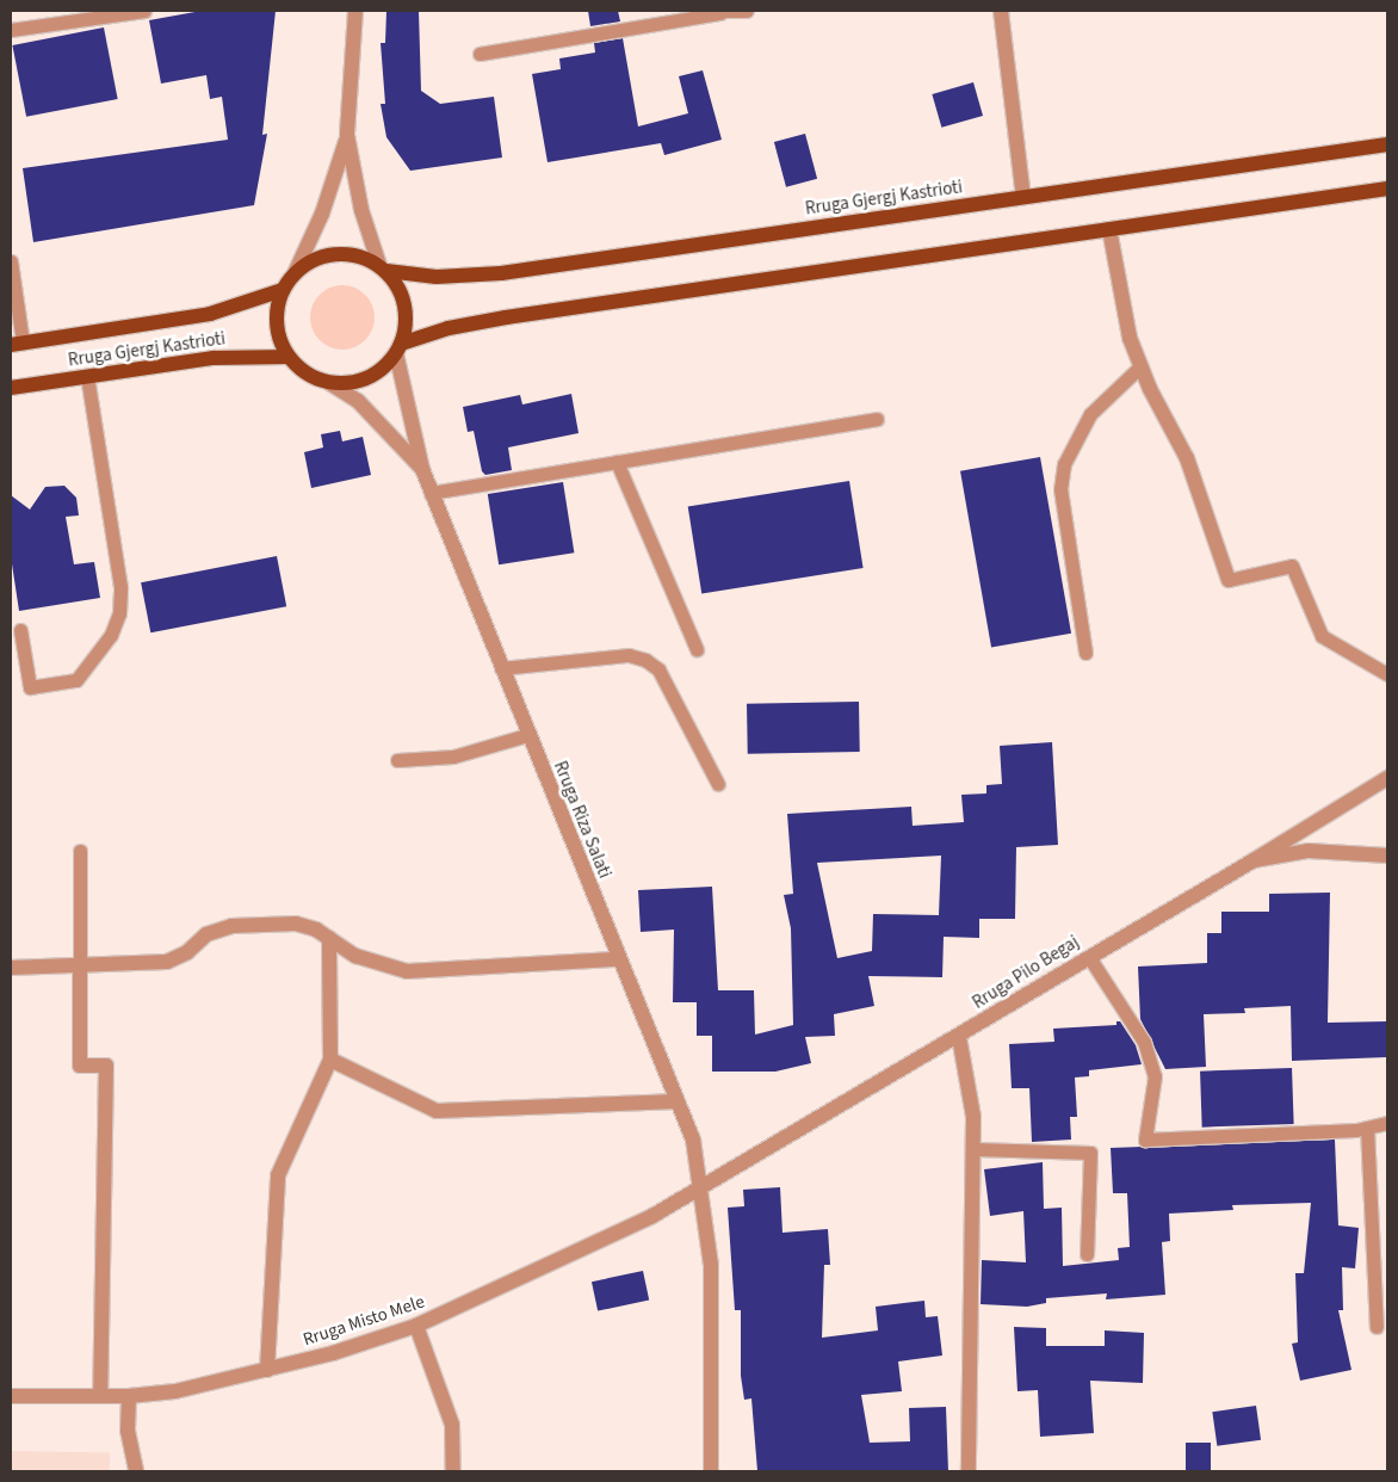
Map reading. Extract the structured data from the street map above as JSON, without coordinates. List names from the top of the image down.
{
  "streets": {
    "main road": ["Rruga Gjergj Kastrioti"],
    "street": ["Rruga Riza Salati", "Rruga Pilo Begaj", "Rruga Misto Mele"]
  },
  "crossings": [
    ["Rruga Gjergj Kastrioti", "Rruga Riza Salati"],
    ["Rruga Riza Salati", "Rruga Pilo Begaj"],
    ["Rruga Riza Salati", "Rruga Misto Mele"],
    ["Rruga Pilo Begaj", "Rruga Misto Mele"]
  ]
}
